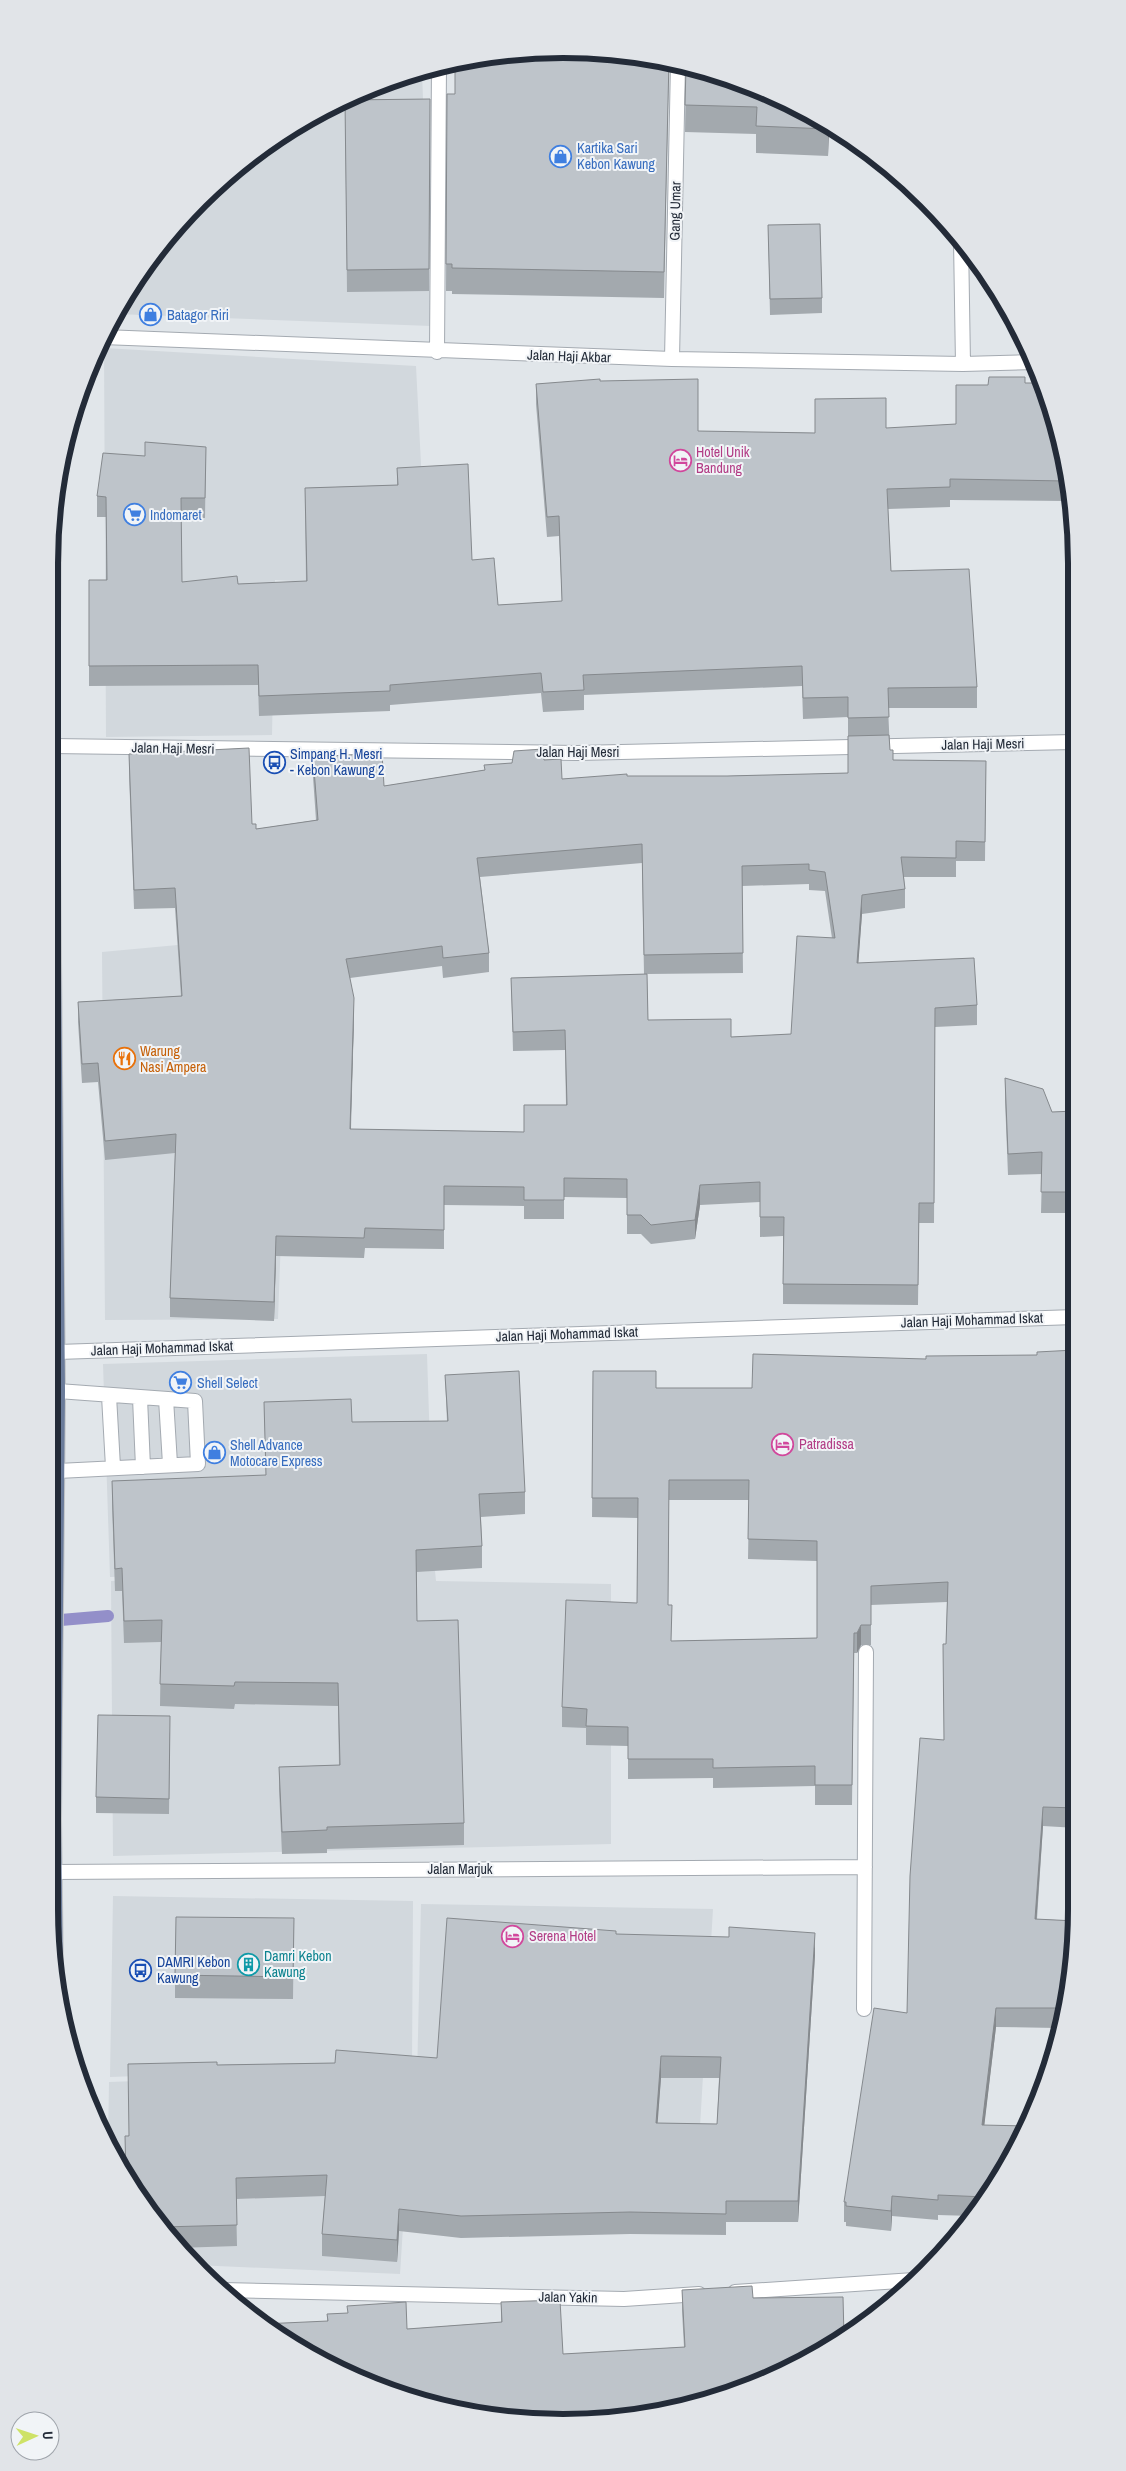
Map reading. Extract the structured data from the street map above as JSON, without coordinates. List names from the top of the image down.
{
  "streets": {
    "street": [
      "Gang Umar",
      "Jalan Haji Akbar",
      "Jalan Haji Mesri",
      "Jalan Haji Mohammad Iskat",
      "Jalan Marjuk",
      "Jalan Yakin"
    ]
  },
  "crossings": [
    ["Gang Umar", "Jalan Haji Akbar"]
  ],
  "places": {
    "shop": ["Kartika Sari Kebon Kawung", "Batagor Riri", "Shell Advance Motocare Express"],
    "hotel": ["Hotel Unik Bandung", "Patradissa", "Serena Hotel"],
    "supermarket": ["Indomaret", "Shell Select"],
    "bus stop": ["Simpang H. Mesri - Kebon Kawung 2", "DAMRI Kebon Kawung"],
    "restaurant": ["Warung Nasi Ampera"],
    "building": ["Damri Kebon Kawung"]
  },
  "north": "right"
}
